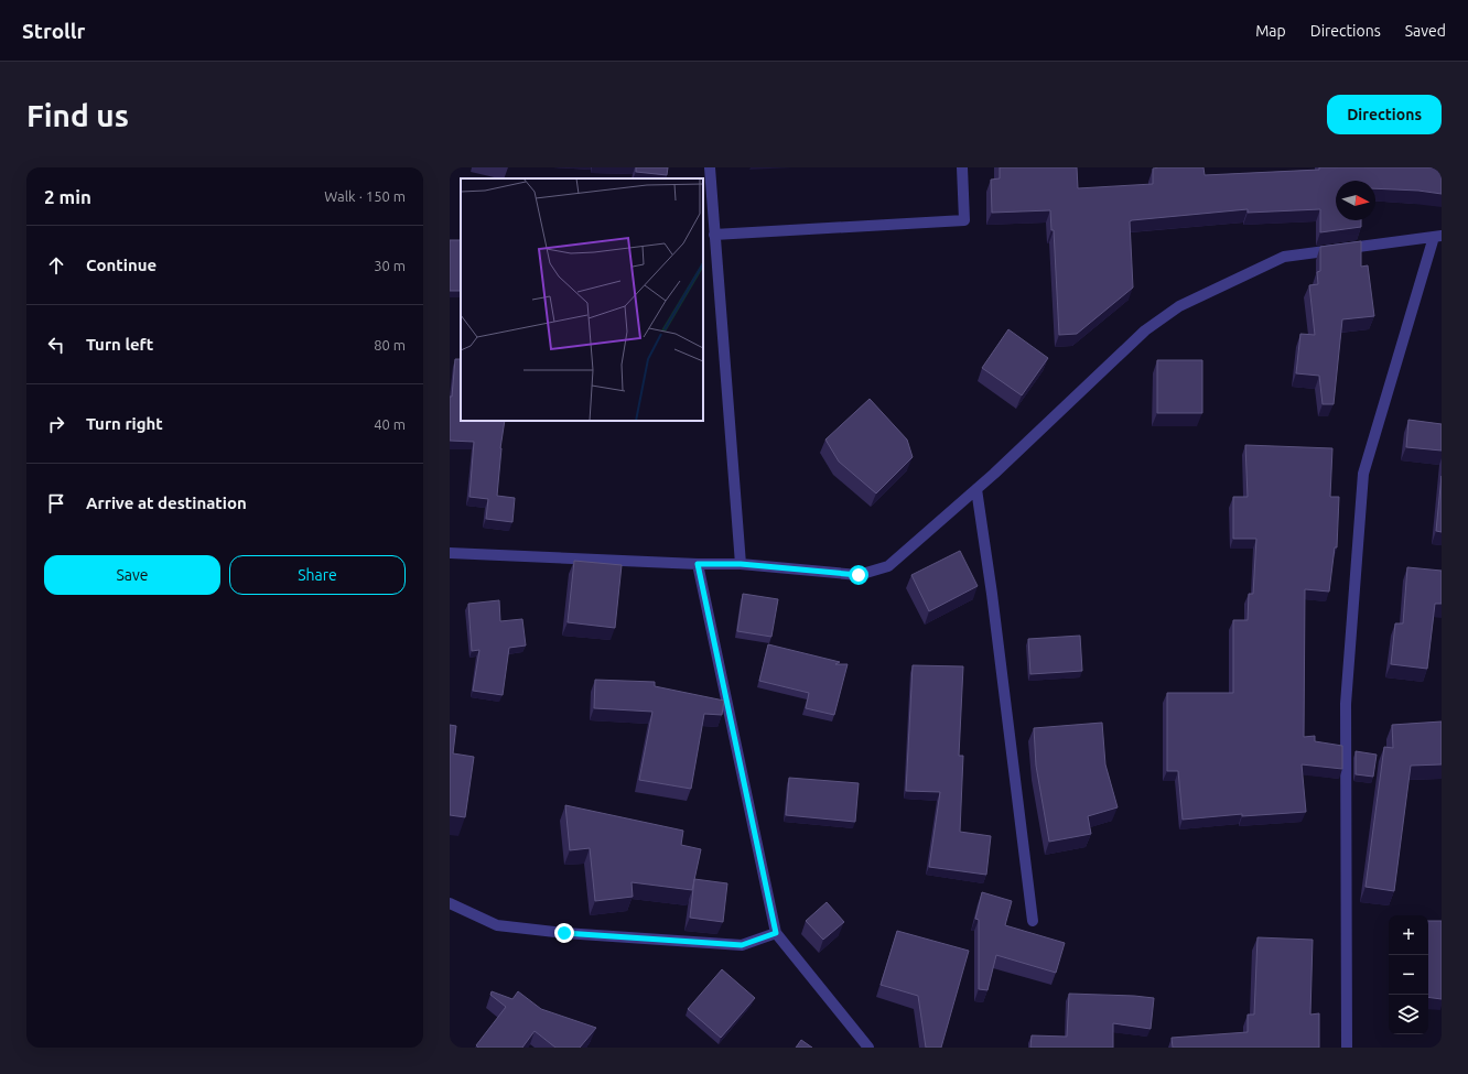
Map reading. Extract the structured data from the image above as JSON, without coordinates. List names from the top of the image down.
{
  "north": "right",
  "page": {
    "header": "Strollr",
    "nav": ["Map", "Directions", "Saved"],
    "buttons": [
      "Directions",
      ["Save", "Share"]
    ],
    "title": "Find us",
    "heading": ["2 min", "Walk · 150 m"],
    "list": [
      ["Continue", "30 m"],
      ["Turn left", "80 m"],
      ["Turn right", "40 m"],
      "Arrive at destination"
    ],
    "map_buttons": ["+", "−"]
  }
}
